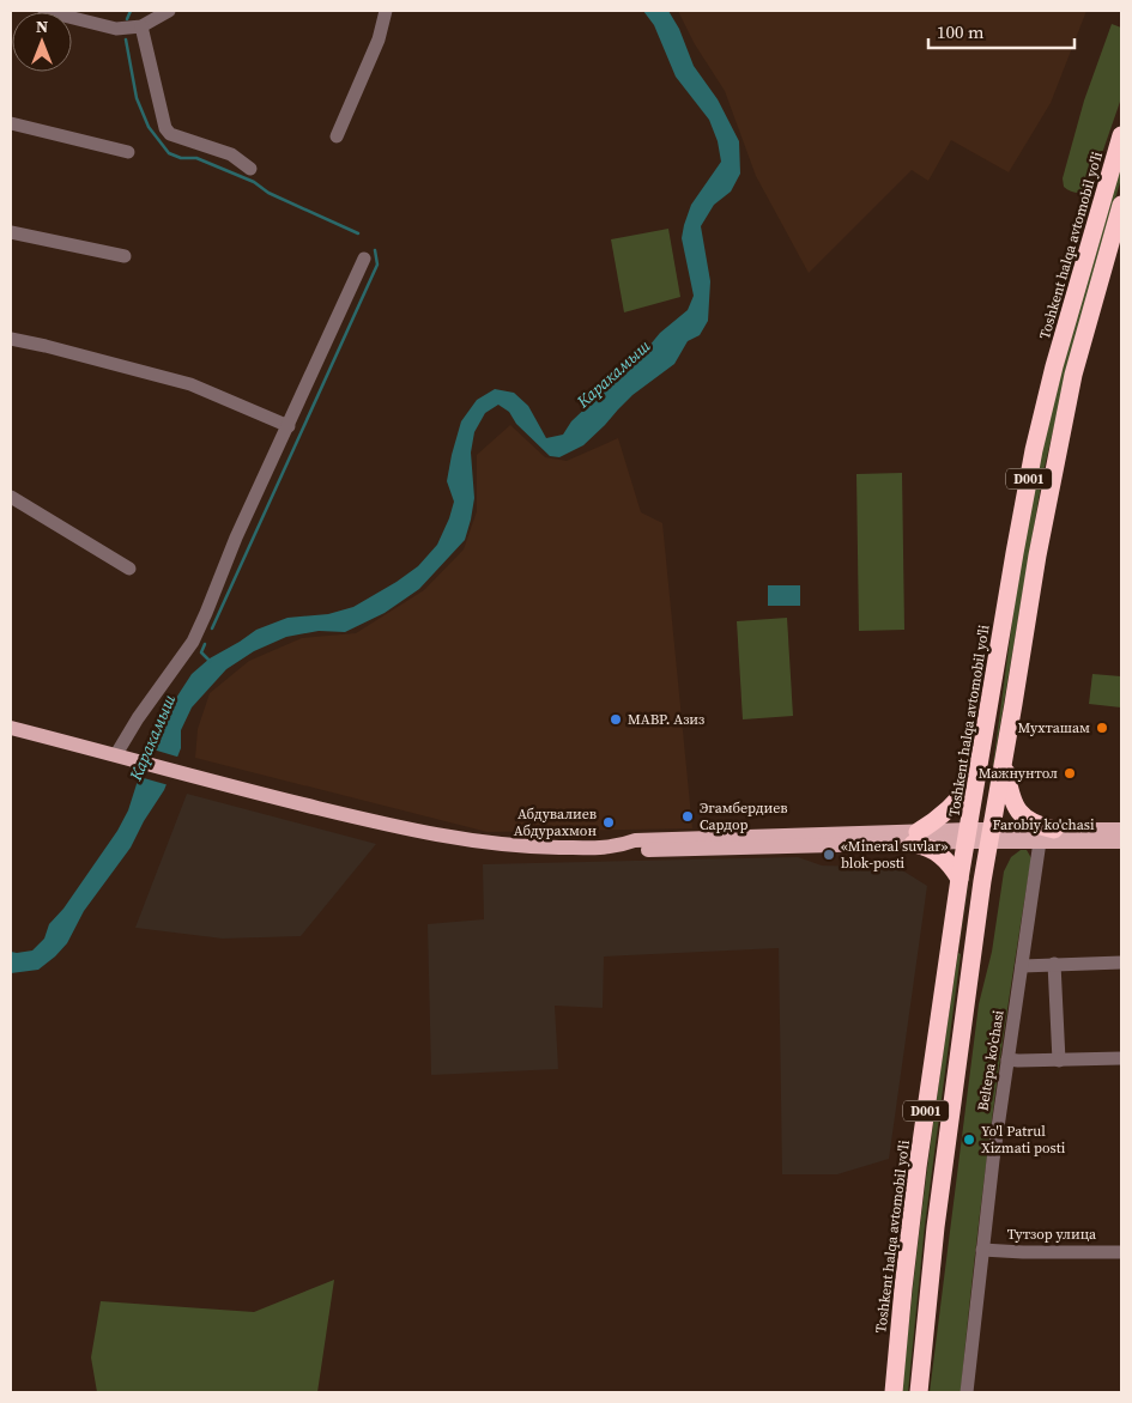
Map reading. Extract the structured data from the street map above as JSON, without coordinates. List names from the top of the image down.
{
  "streets": {
    "highway": ["Toshkent halqa avtomobil yo'li", "D001"],
    "main road": ["Farobiy ko'chasi"],
    "street": ["Beltepa ko'chasi", "Тутзор улица"]
  },
  "crossings": [
    ["Toshkent halqa avtomobil yo'li", "Farobiy ko'chasi"],
    ["D001", "Farobiy ko'chasi"],
    ["Farobiy ko'chasi", "Beltepa ko'chasi"],
    ["Beltepa ko'chasi", "Тутзор улица"]
  ],
  "water": ["Каракамыш"],
  "places": [
    "МАВР. Азиз",
    "Мухташам",
    "Мажнунтол",
    "Эгамбердиев Сардор",
    "Абдувалиев Абдурахмон",
    "«Mineral suvlar» blok-posti",
    "Yo'l Patrul Xizmati posti"
  ],
  "scale_bar": "100 m",
  "north": "top"
}
